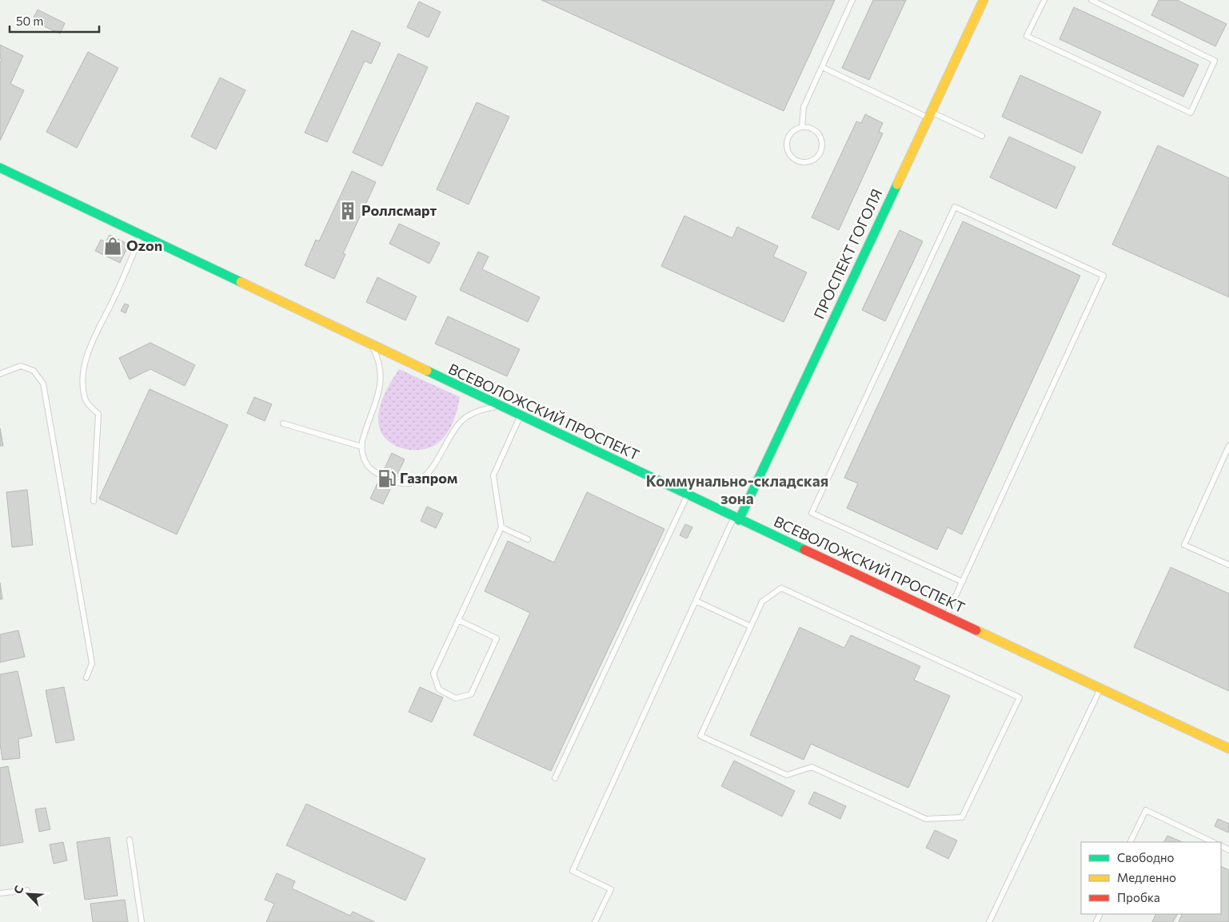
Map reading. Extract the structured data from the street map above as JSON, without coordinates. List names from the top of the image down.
{
  "streets": {
    "street": ["ПРОСПЕКТ ГОГОЛЯ", "ВСЕВОЛОЖСКИЙ ПРОСПЕКТ"]
  },
  "crossings": [
    ["ПРОСПЕКТ ГОГОЛЯ", "ВСЕВОЛОЖСКИЙ ПРОСПЕКТ"]
  ],
  "districts": ["Коммунально-складская зона"],
  "places": {
    "building": ["Роллсмарт"],
    "shop": ["Ozon"],
    "fuel station": ["Газпром"]
  },
  "legend": ["Свободно", "Медленно", "Пробка"],
  "scale_bar": "50 m",
  "north": "top left"
}
